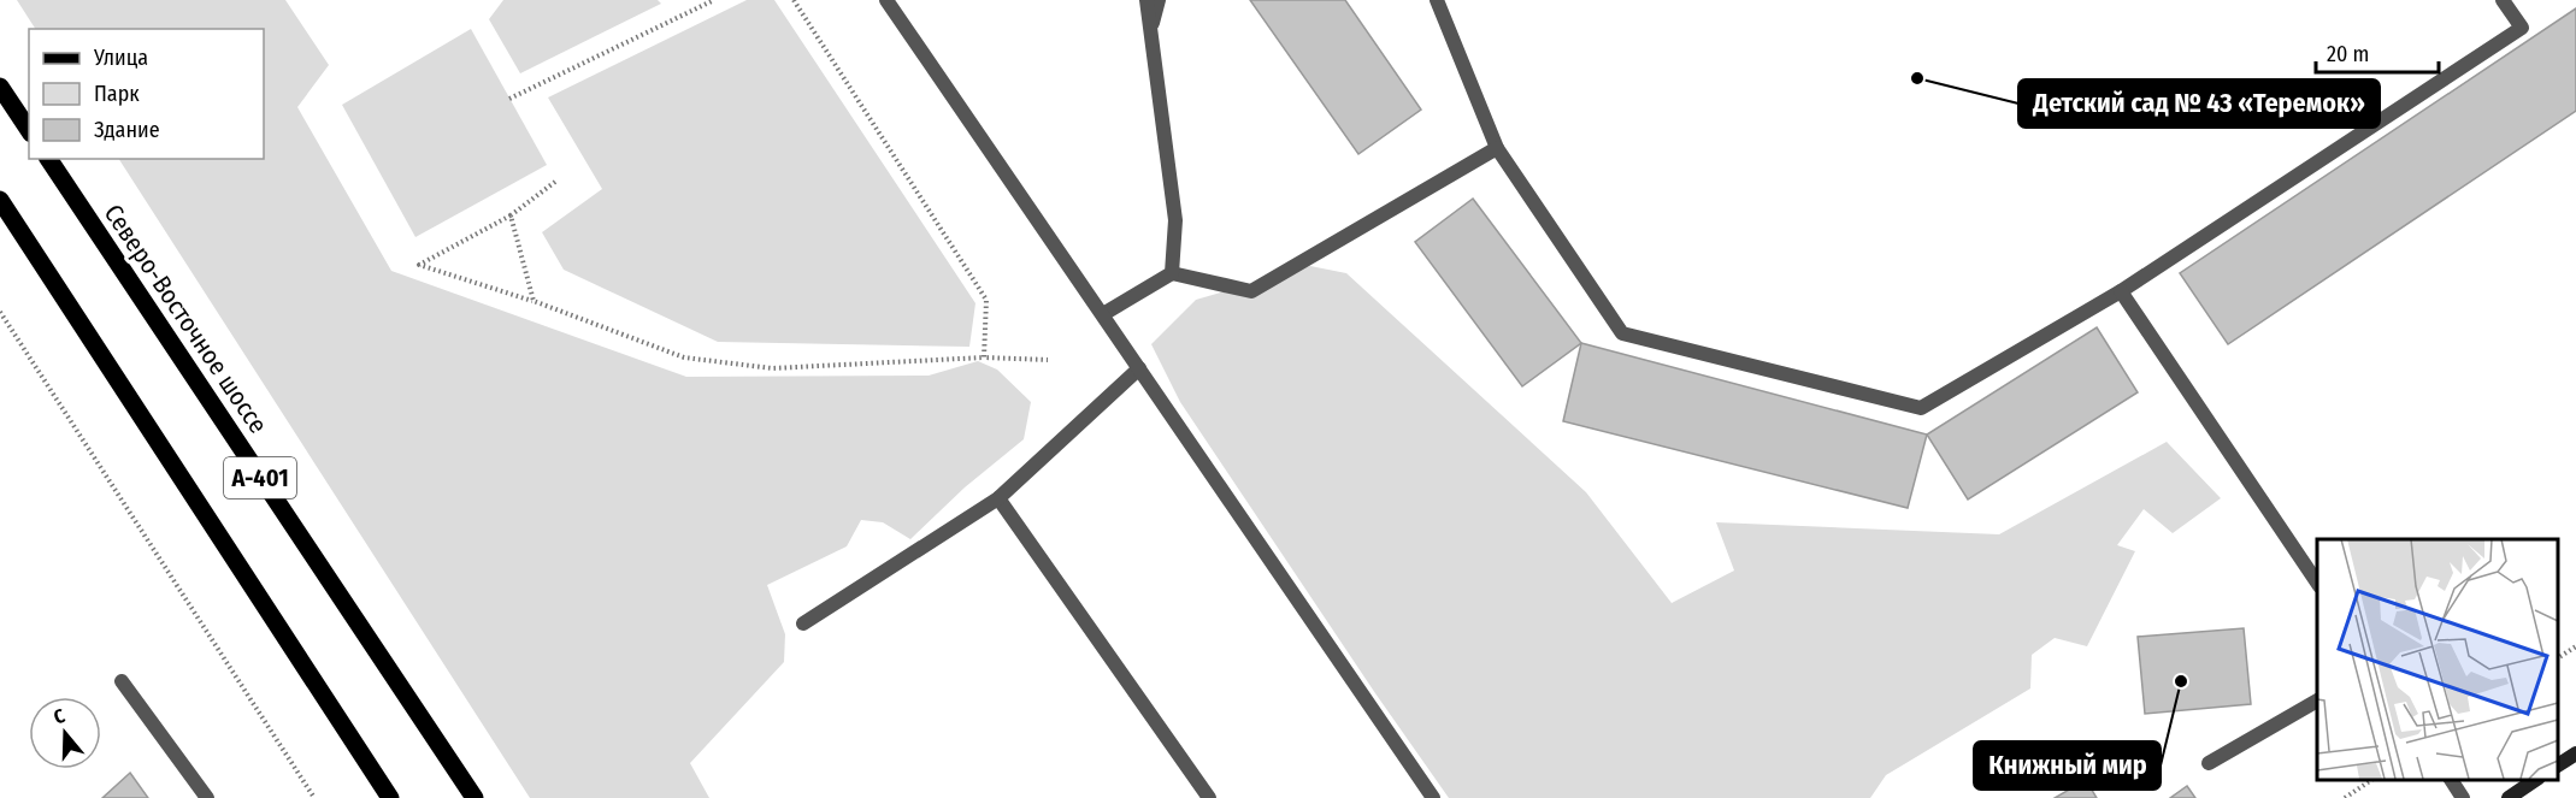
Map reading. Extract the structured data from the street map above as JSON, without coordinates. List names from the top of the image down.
{
  "streets": {
    "main road": ["Северо-Восточное шоссе", "А-401"]
  },
  "places": ["Детский сад № 43 «Теремок»", "Книжный мир"],
  "legend": ["Улица", "Парк", "Здание"],
  "scale_bar": "20 m",
  "north": "top"
}
